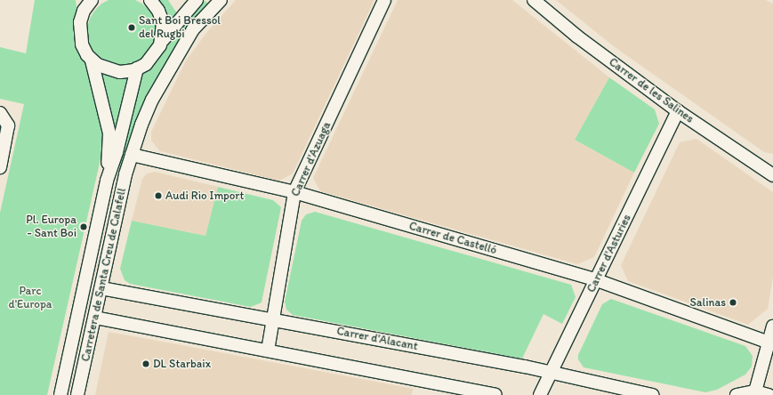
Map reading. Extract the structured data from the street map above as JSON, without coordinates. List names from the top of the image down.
{
  "streets": {
    "street": [
      "Carrer de les Salines",
      "Carrer d'Azuaga",
      "Carrer de Castelló",
      "Carrer d'Asturies",
      "Carretera de Santa Creu de Calafell",
      "Carrer d'Alacant"
    ]
  },
  "crossings": [
    ["Carrer de les Salines", "Carrer d'Asturies"],
    ["Carrer d'Azuaga", "Carrer de Castelló"],
    ["Carrer d'Azuaga", "Carrer d'Alacant"],
    ["Carrer de Castelló", "Carrer d'Asturies"],
    ["Carrer de Castelló", "Carretera de Santa Creu de Calafell"],
    ["Carrer d'Asturies", "Carrer d'Alacant"],
    ["Carretera de Santa Creu de Calafell", "Carrer d'Alacant"]
  ],
  "parks": ["Parc d'Europa"],
  "places": [
    "Sant Boi Bressol del Rugbi",
    "Audi Rio Import",
    "Pl. Europa - Sant Boi",
    "Salinas",
    "DL Starbaix"
  ]
}
